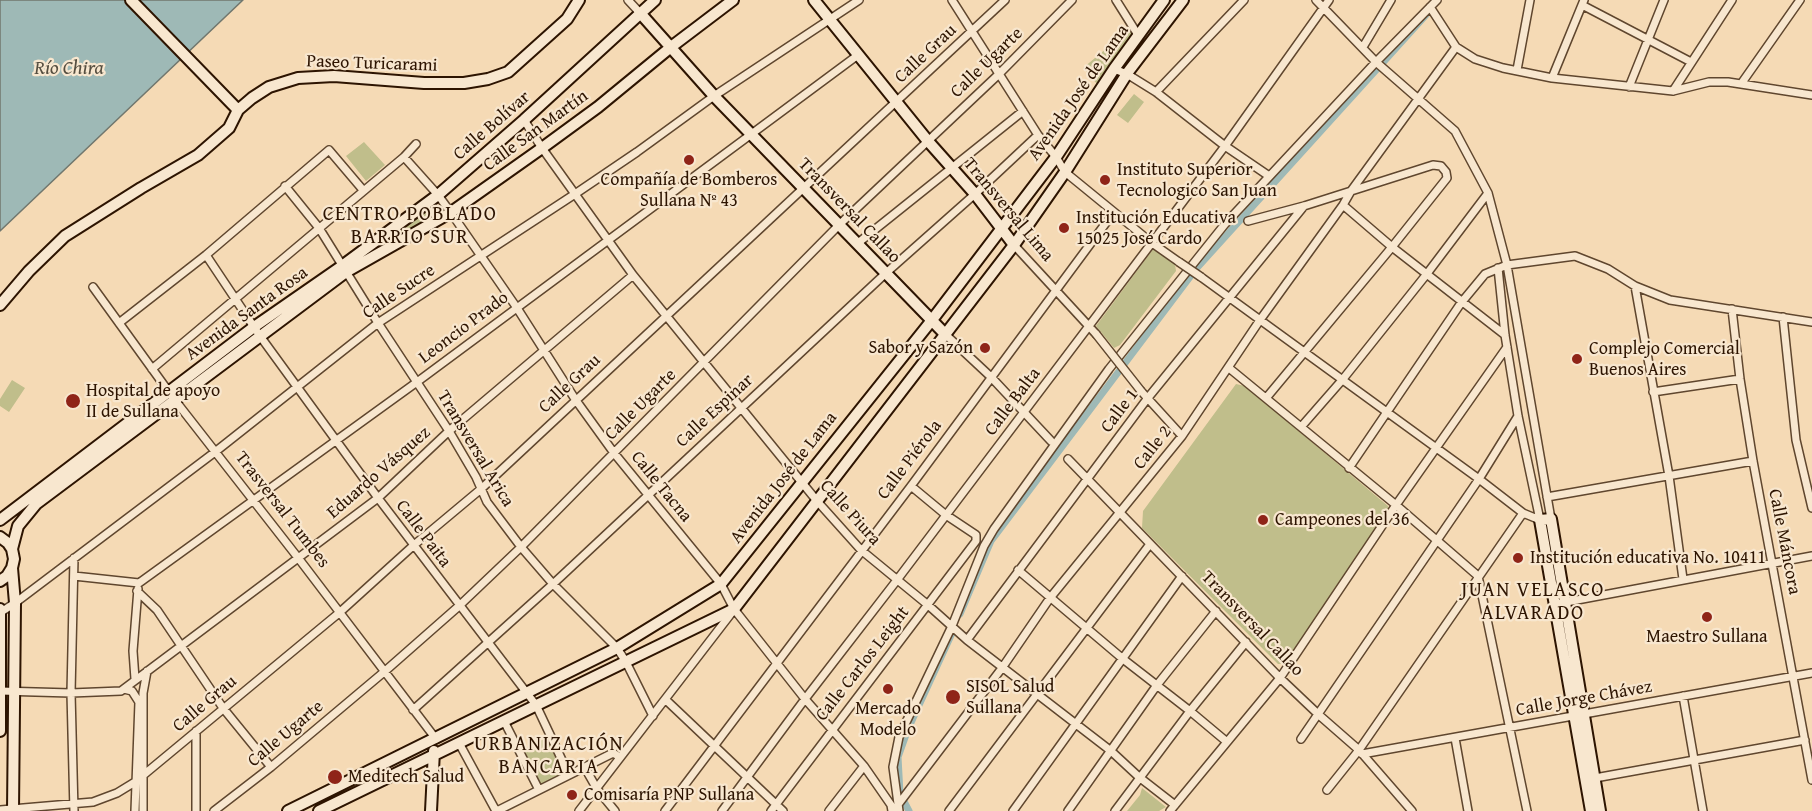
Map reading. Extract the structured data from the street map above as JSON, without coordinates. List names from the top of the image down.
{
  "streets": {
    "street": [
      "Calle Grau",
      "Calle Ugarte",
      "Paseo Turicarami",
      "Avenida José de Lama",
      "Calle Bolívar",
      "Calle San Martín",
      "Transversal Lima",
      "Transversal Callao",
      "Calle Sucre",
      "Avenida Santa Rosa",
      "Leoncio Prado",
      "Calle Balta",
      "Calle Espinar",
      "Calle 1",
      "Calle 2",
      "Transversal Arica",
      "Calle Piérola",
      "Eduardo Vásquez",
      "Calle Tacna",
      "Trasversal Tumbes",
      "Calle Piura",
      "Calle Paita",
      "Calle Máncora",
      "Calle Carlos Leight",
      "Calle Jorge Chávez"
    ]
  },
  "crossings": [
    ["Calle Grau", "Transversal Lima"],
    ["Calle Grau", "Transversal Callao"],
    ["Calle Grau", "Avenida Santa Rosa"],
    ["Calle Grau", "Transversal Arica"],
    ["Calle Grau", "Calle Tacna"],
    ["Calle Grau", "Trasversal Tumbes"],
    ["Calle Grau", "Calle Piura"],
    ["Calle Grau", "Calle Paita"],
    ["Calle Ugarte", "Transversal Lima"],
    ["Calle Ugarte", "Transversal Callao"],
    ["Calle Ugarte", "Transversal Arica"],
    ["Calle Ugarte", "Calle Tacna"],
    ["Calle Ugarte", "Trasversal Tumbes"],
    ["Calle Ugarte", "Calle Piura"],
    ["Calle Ugarte", "Calle Paita"],
    ["Avenida José de Lama", "Transversal Lima"],
    ["Avenida José de Lama", "Transversal Callao"],
    ["Avenida José de Lama", "Transversal Arica"],
    ["Avenida José de Lama", "Calle Tacna"],
    ["Avenida José de Lama", "Trasversal Tumbes"],
    ["Avenida José de Lama", "Calle Piura"],
    ["Avenida José de Lama", "Calle Paita"],
    ["Calle Bolívar", "Calle San Martín"],
    ["Calle Bolívar", "Transversal Callao"],
    ["Calle Bolívar", "Avenida Santa Rosa"],
    ["Calle Bolívar", "Transversal Arica"],
    ["Calle Bolívar", "Calle Tacna"],
    ["Calle Bolívar", "Calle Piura"],
    ["Calle San Martín", "Transversal Callao"],
    ["Calle San Martín", "Avenida Santa Rosa"],
    ["Calle San Martín", "Transversal Arica"],
    ["Calle San Martín", "Calle Tacna"],
    ["Calle San Martín", "Calle Piura"],
    ["Transversal Lima", "Calle Sucre"],
    ["Transversal Lima", "Leoncio Prado"],
    ["Transversal Lima", "Calle Balta"],
    ["Transversal Lima", "Calle Espinar"],
    ["Transversal Lima", "Calle 1"],
    ["Transversal Lima", "Calle 2"],
    ["Transversal Lima", "Calle Piérola"],
    ["Transversal Callao", "Calle Sucre"],
    ["Transversal Callao", "Leoncio Prado"],
    ["Transversal Callao", "Calle Balta"],
    ["Transversal Callao", "Calle Espinar"],
    ["Transversal Callao", "Calle 1"],
    ["Transversal Callao", "Calle 2"],
    ["Transversal Callao", "Calle Piérola"],
    ["Transversal Callao", "Calle Jorge Chávez"],
    ["Calle Sucre", "Avenida Santa Rosa"],
    ["Calle Sucre", "Transversal Arica"],
    ["Calle Sucre", "Calle Tacna"],
    ["Calle Sucre", "Trasversal Tumbes"],
    ["Calle Sucre", "Calle Piura"],
    ["Calle Sucre", "Calle Paita"],
    ["Avenida Santa Rosa", "Transversal Arica"],
    ["Avenida Santa Rosa", "Trasversal Tumbes"],
    ["Avenida Santa Rosa", "Calle Paita"],
    ["Leoncio Prado", "Transversal Arica"],
    ["Leoncio Prado", "Calle Tacna"],
    ["Leoncio Prado", "Trasversal Tumbes"],
    ["Leoncio Prado", "Calle Piura"],
    ["Leoncio Prado", "Calle Paita"],
    ["Calle Balta", "Calle Tacna"],
    ["Calle Balta", "Calle Piura"],
    ["Calle Balta", "Calle Carlos Leight"],
    ["Calle Espinar", "Transversal Arica"],
    ["Calle Espinar", "Calle Tacna"],
    ["Calle Espinar", "Trasversal Tumbes"],
    ["Calle Espinar", "Calle Piura"],
    ["Calle Espinar", "Calle Paita"],
    ["Calle 1", "Calle Piura"],
    ["Calle 2", "Calle Tacna"],
    ["Calle 2", "Calle Piura"],
    ["Transversal Arica", "Eduardo Vásquez"],
    ["Calle Piérola", "Calle Tacna"],
    ["Calle Piérola", "Calle Piura"],
    ["Eduardo Vásquez", "Calle Tacna"],
    ["Eduardo Vásquez", "Trasversal Tumbes"],
    ["Eduardo Vásquez", "Calle Piura"],
    ["Eduardo Vásquez", "Calle Paita"],
    ["Calle Tacna", "Calle Carlos Leight"],
    ["Calle Piura", "Calle Carlos Leight"],
    ["Calle Máncora", "Calle Jorge Chávez"]
  ],
  "districts": ["CENTRO POBLADO BARRIO SUR", "JUAN VELASCO ALVARADO", "URBANIZACIÓN BANCARIA"],
  "water": ["Río Chira"],
  "places": [
    "Compañía de Bomberos Sullana Nº 43",
    "Instituto Superior Tecnologico San Juan",
    "Institución Educativa 15025 José Cardo",
    "Sabor y Sazón",
    "Complejo Comercial Buenos Aires",
    "Hospital de apoyo II de Sullana",
    "Campeones del 36",
    "Institución educativa No. 10411",
    "Maestro Sullana",
    "Mercado Modelo",
    "SISOL Salud Sullana",
    "Meditech Salud",
    "Comisaría PNP Sullana"
  ]
}
